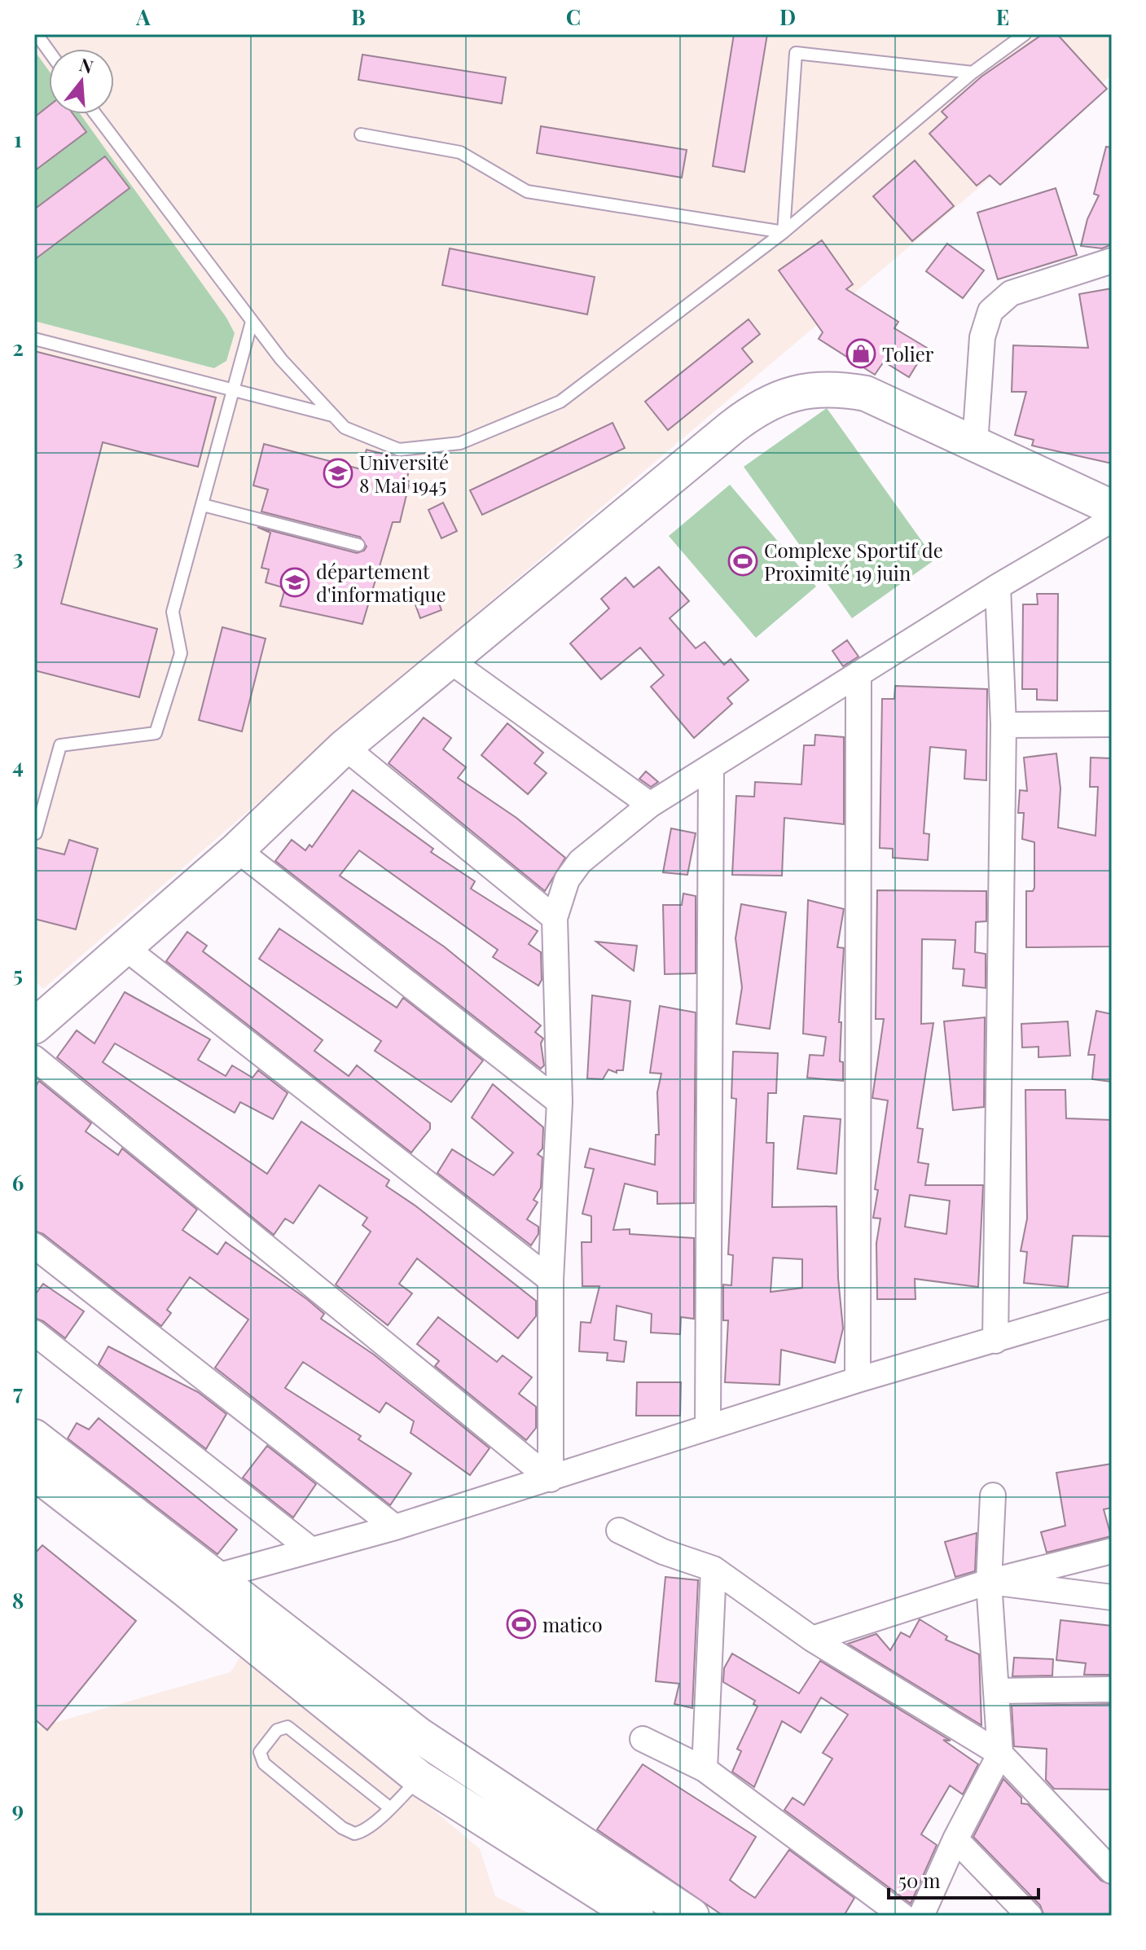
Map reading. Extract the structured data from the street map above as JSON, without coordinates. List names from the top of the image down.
{
  "places": {
    "shop": ["Tolier"],
    "school or university": ["Université 8 Mai 1945", "département d'informatique"],
    "sports": ["Complexe Sportif de Proximité 19 juin", "matico"]
  },
  "scale_bar": "50 m",
  "north": "top",
  "grid": {
    "columns": [
      "A",
      "B",
      "C",
      "D",
      "E"
    ],
    "rows": [
      "1",
      "2",
      "3",
      "4",
      "5",
      "6",
      "7",
      "8",
      "9"
    ]
  }
}
